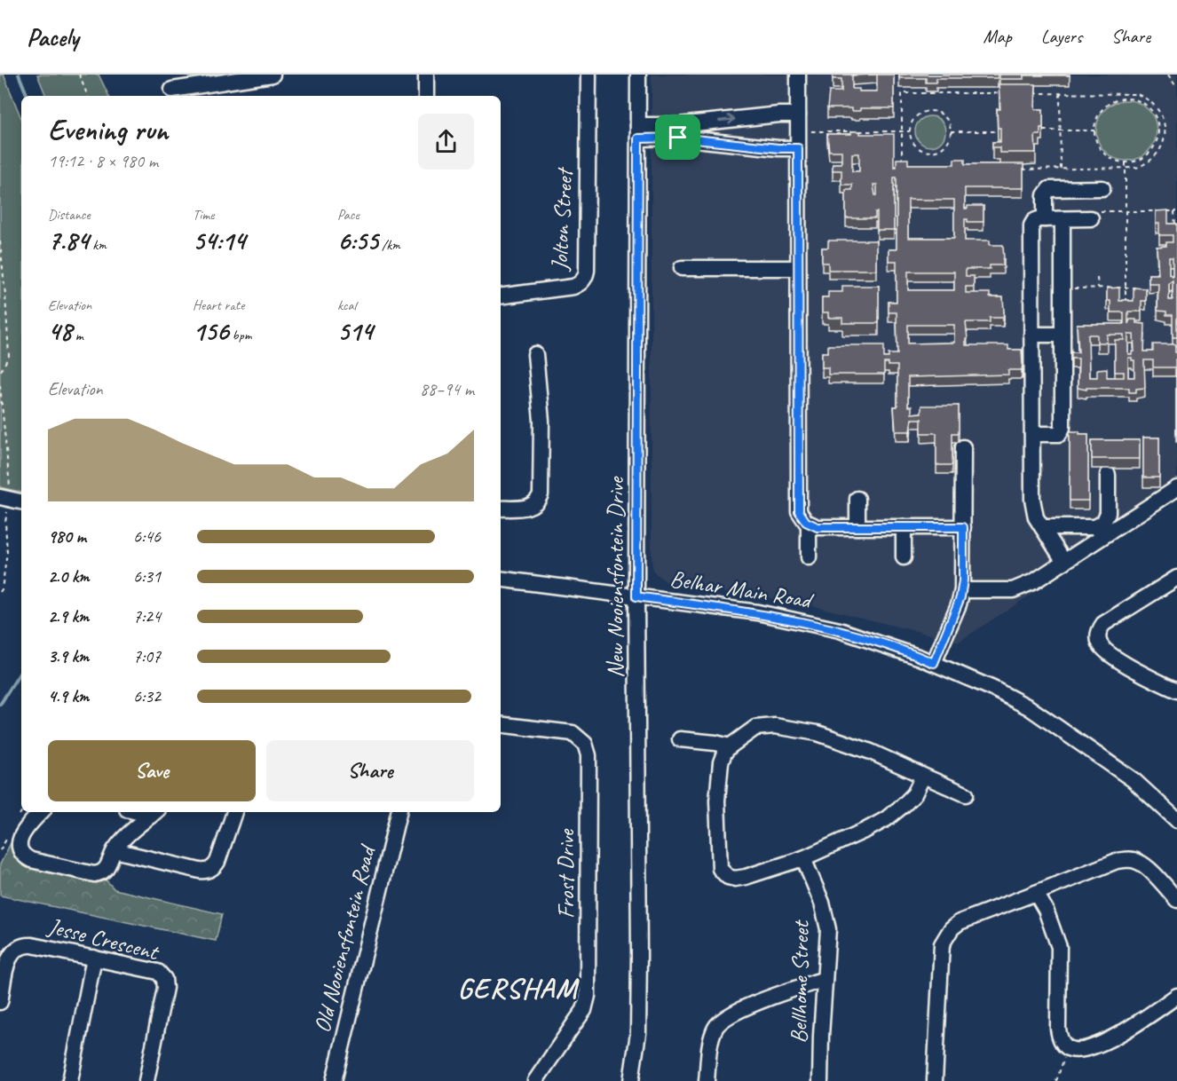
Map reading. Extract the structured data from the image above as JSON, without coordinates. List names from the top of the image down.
{
  "streets": {
    "street": [
      "Jolton Street",
      "New Nooiensfontein Drive",
      "Belhar Main Road",
      "Frost Drive",
      "Jesse Crescent",
      "Old Nooiensfontein Road",
      "Bellhome Street"
    ]
  },
  "crossings": [
    ["New Nooiensfontein Drive", "Belhar Main Road"]
  ],
  "districts": ["GERSHAM"],
  "page": {
    "header": "Pacely",
    "nav": ["Map", "Layers", "Share"],
    "heading": ["Evening run", "19:12 · 8 × 980 m"],
    "stats": [
      ["Distance", "7.84 km"],
      ["Time", "54:14"],
      ["Pace", "6:55 /km"],
      ["Elevation", "48 m"],
      ["Heart rate", "156 bpm"],
      ["kcal", "514"]
    ],
    "chart": ["Elevation", "88–94 m"],
    "list": [
      {
        "name": "980 m",
        "note": "6:46"
      },
      {
        "name": "2.0 km",
        "note": "6:31"
      },
      {
        "name": "2.9 km",
        "note": "7:24"
      },
      {
        "name": "3.9 km",
        "note": "7:07"
      },
      {
        "name": "4.9 km",
        "note": "6:32"
      }
    ],
    "buttons": ["Save", "Share"]
  }
}
